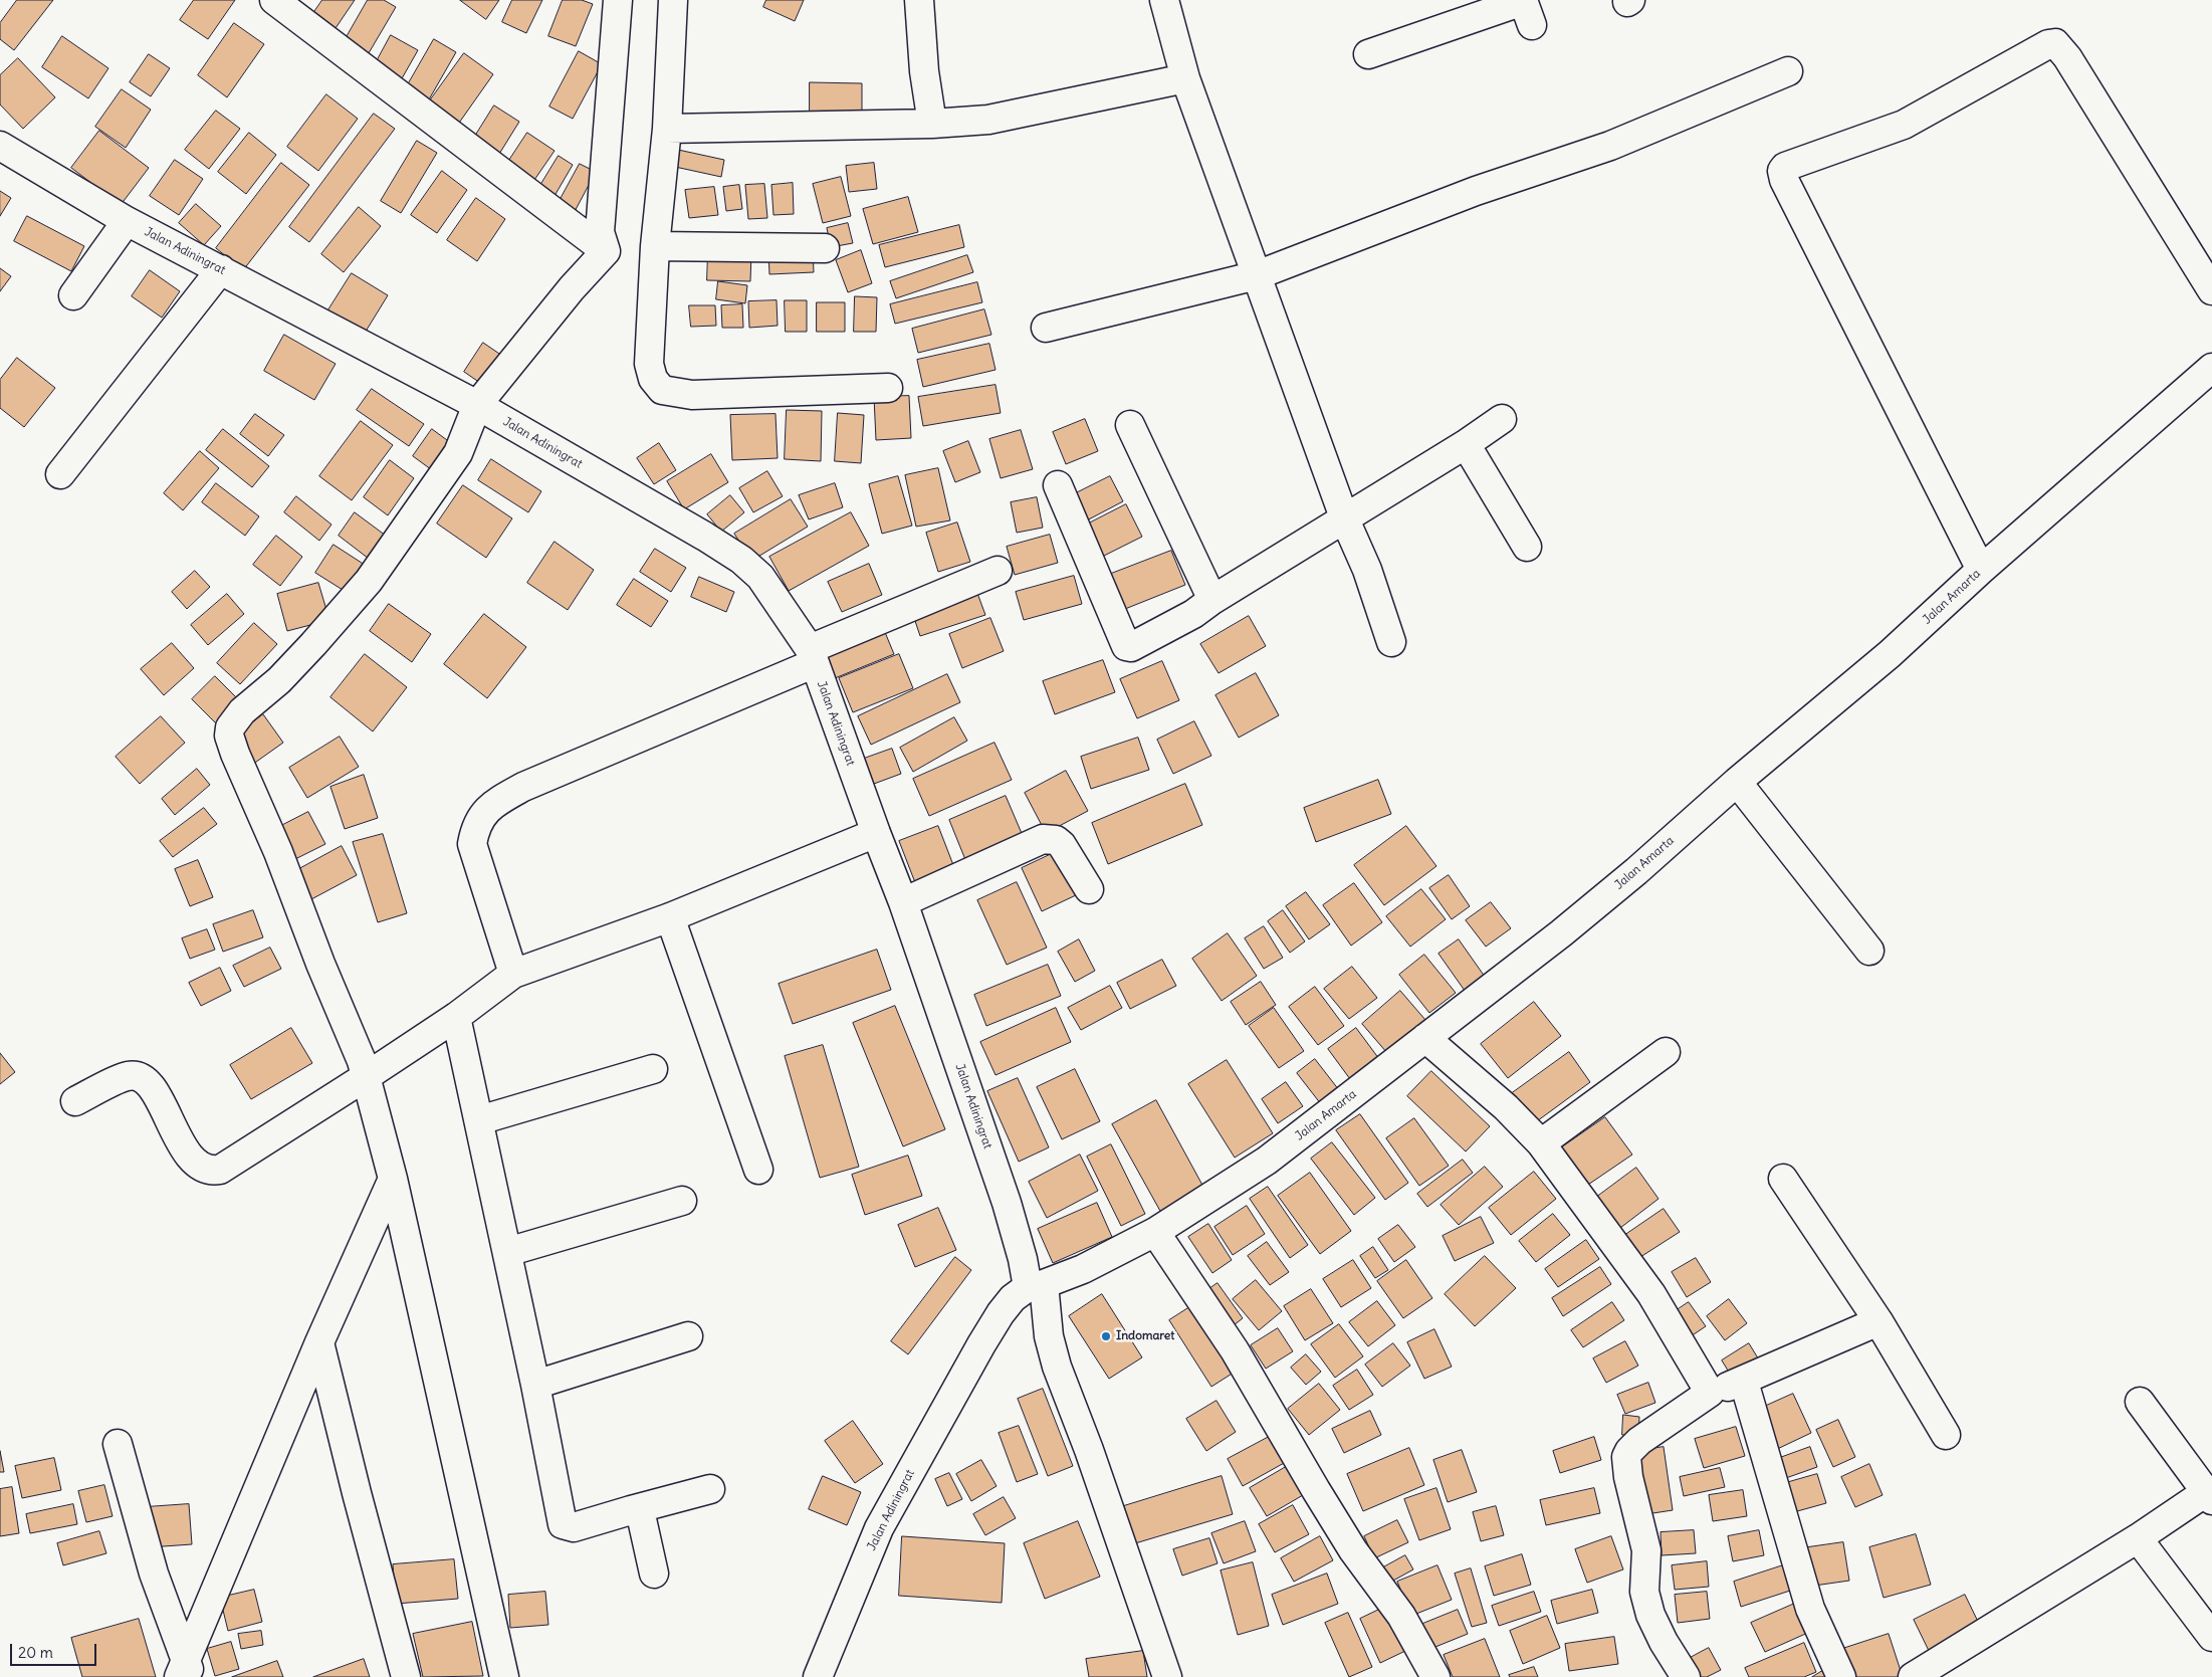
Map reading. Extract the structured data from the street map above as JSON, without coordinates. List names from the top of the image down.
{
  "streets": {
    "street": ["Jalan Adiningrat", "Jalan Amarta"]
  },
  "crossings": [
    ["Jalan Adiningrat", "Jalan Amarta"]
  ],
  "places": ["Indomaret"],
  "scale_bar": "20 m"
}
